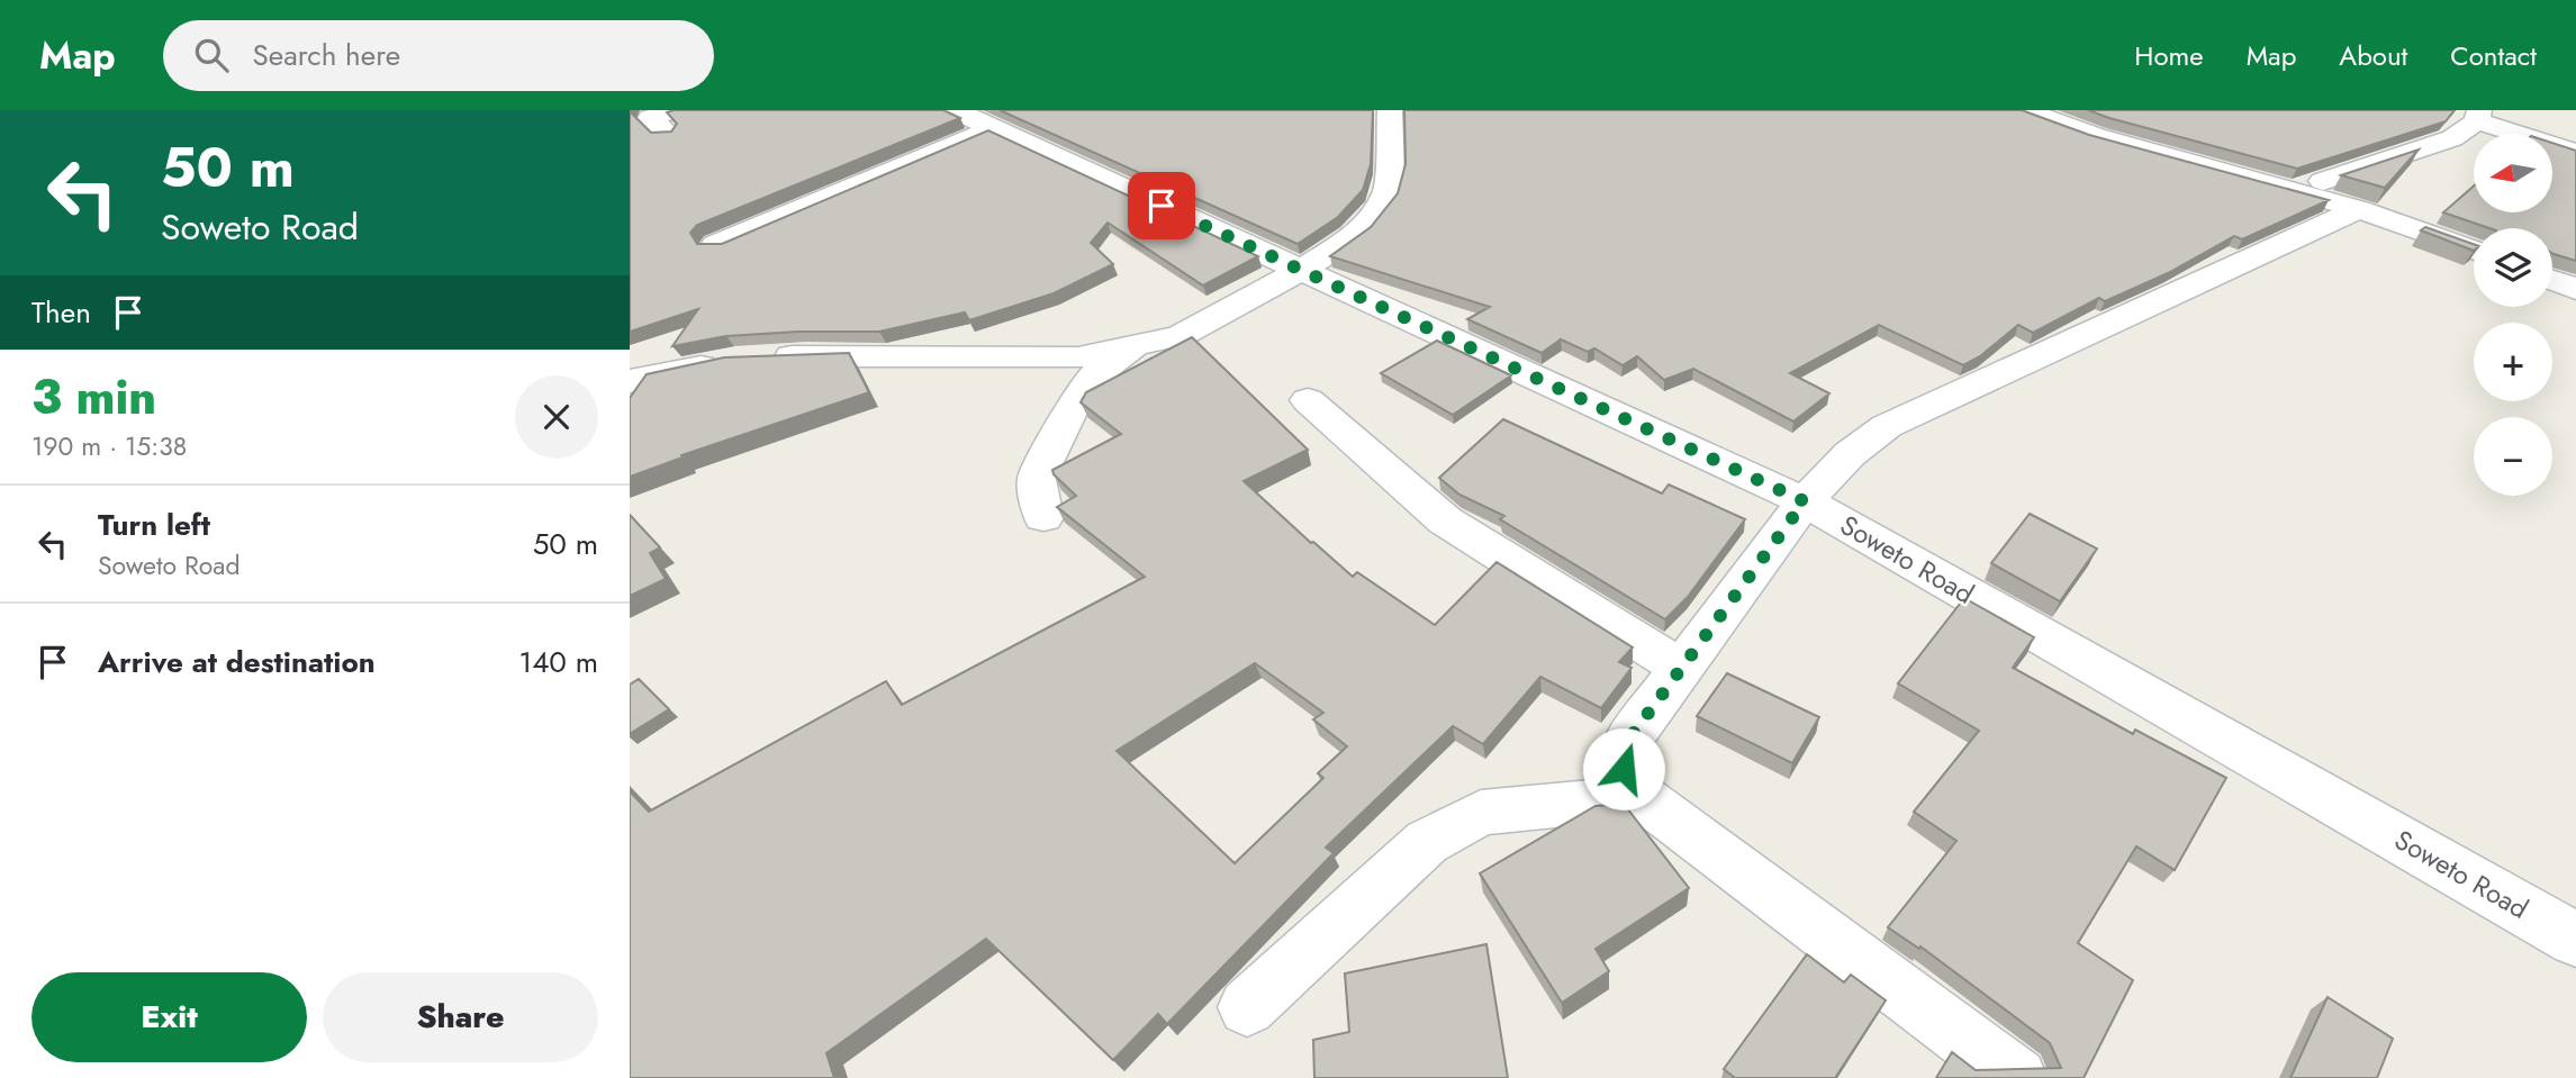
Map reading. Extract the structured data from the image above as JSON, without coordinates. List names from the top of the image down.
{
  "streets": {
    "street": ["Soweto Road"]
  },
  "north": "left",
  "page": {
    "header": "Map",
    "search": "Search here",
    "nav": [
      "Home",
      "Map",
      "About",
      "Contact"
    ],
    "turn": ["50 m", "Soweto Road"],
    "map_buttons": ["+", "−"],
    "then": "Then",
    "heading": ["3 min", "190 m · 15:38"],
    "list": [
      {
        "name": "Turn left",
        "note": "Soweto Road",
        "value": "50 m"
      },
      {
        "name": "Arrive at destination",
        "value": "140 m"
      }
    ],
    "buttons": ["Exit", "Share"]
  }
}
